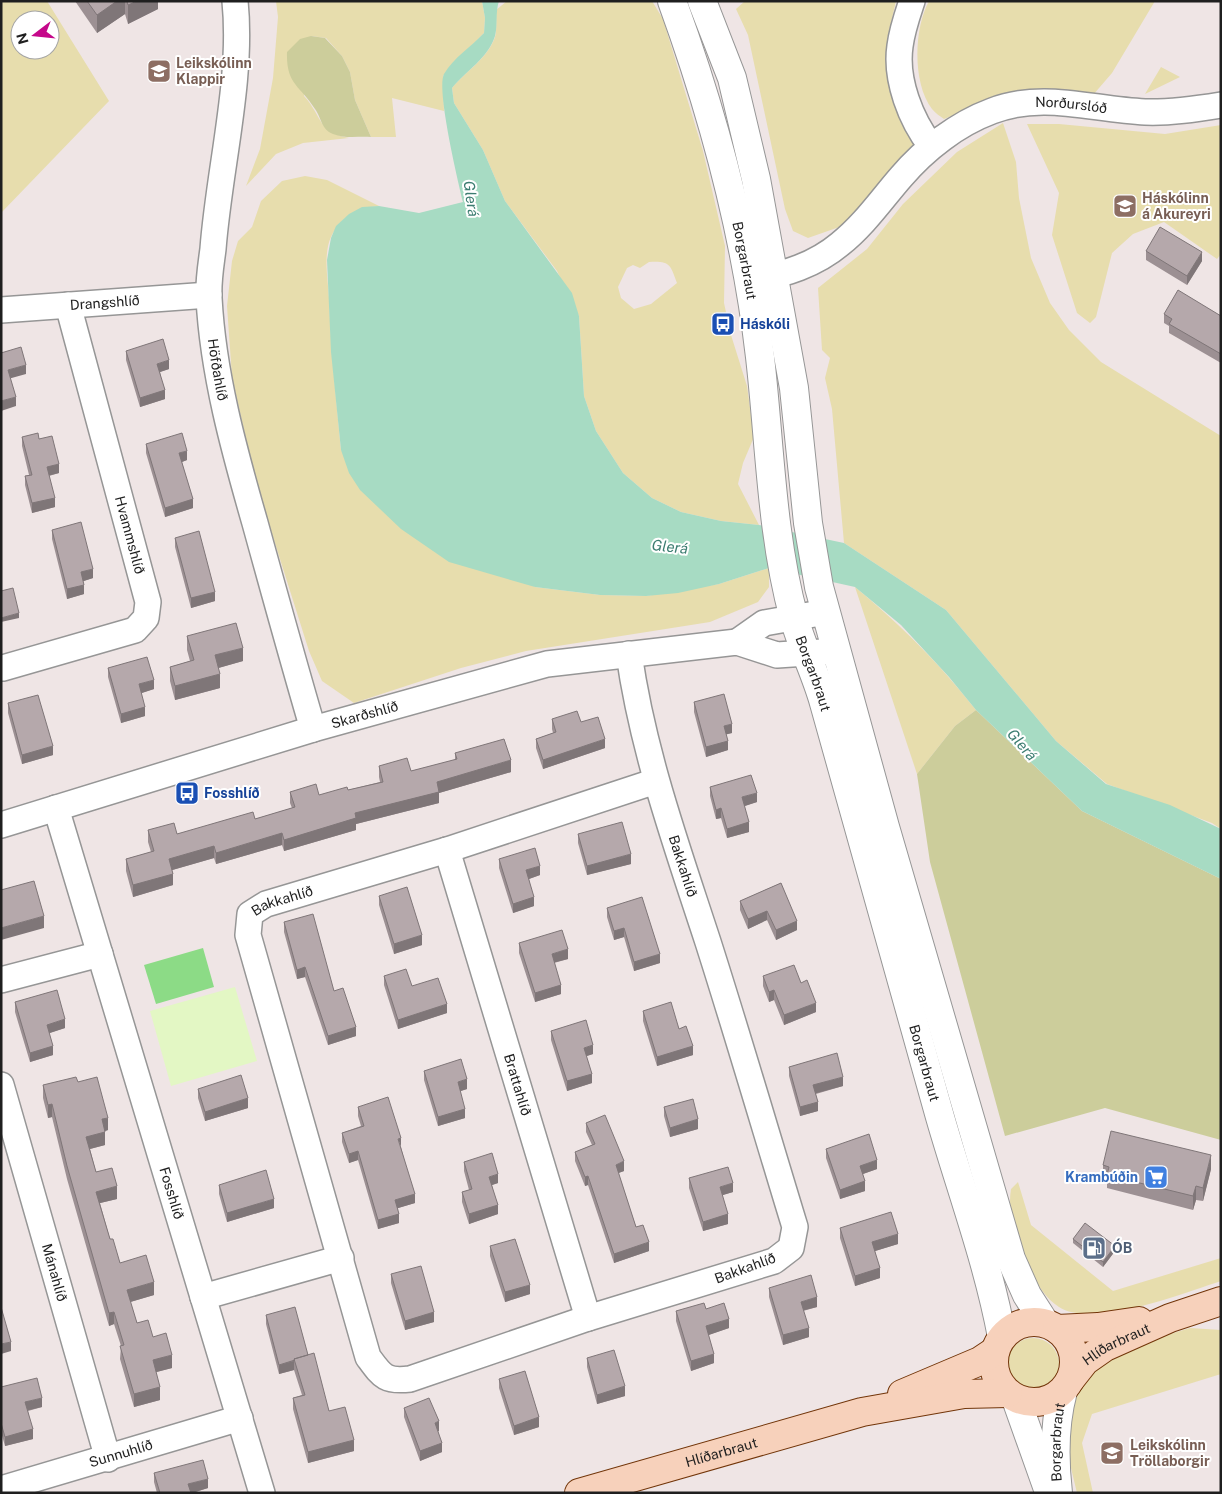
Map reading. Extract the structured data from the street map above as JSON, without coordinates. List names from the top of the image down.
{
  "streets": {
    "main road": ["Hlíðarbraut"],
    "street": [
      "Norðurslóð",
      "Borgarbraut",
      "Drangshlíð",
      "Höfðahlíð",
      "Hvammshlíð",
      "Skarðshlíð",
      "Bakkahlíð",
      "Brattahlíð",
      "Fosshlíð",
      "Mánahlíð",
      "Sunnuhlíð"
    ]
  },
  "crossings": [
    ["Norðurslóð", "Borgarbraut"],
    ["Borgarbraut", "Skarðshlíð"],
    ["Borgarbraut", "Hlíðarbraut"],
    ["Drangshlíð", "Höfðahlíð"],
    ["Drangshlíð", "Hvammshlíð"],
    ["Höfðahlíð", "Skarðshlíð"],
    ["Skarðshlíð", "Bakkahlíð"],
    ["Skarðshlíð", "Fosshlíð"],
    ["Bakkahlíð", "Brattahlíð"],
    ["Fosshlíð", "Sunnuhlíð"],
    ["Mánahlíð", "Sunnuhlíð"]
  ],
  "water": ["Glerá"],
  "places": {
    "school or university": ["Leikskólinn Klappir", "Háskólinn á Akureyri", "Leikskólinn Tröllaborgir"],
    "bus stop": ["Háskóli", "Fosshlíð"],
    "supermarket": ["Krambúðin"],
    "fuel station": ["ÓB"]
  },
  "north": "left"
}
